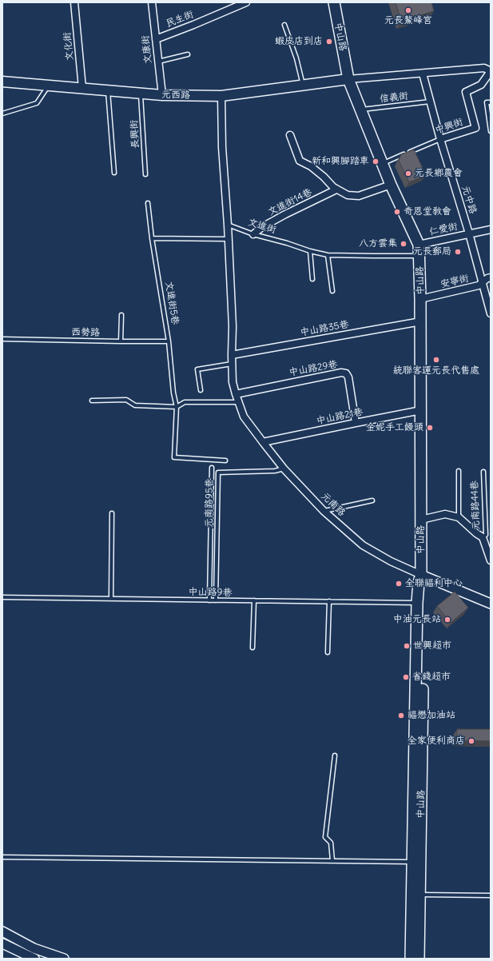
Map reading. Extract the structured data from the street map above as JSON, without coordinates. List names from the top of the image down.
{
  "streets": {
    "main road": ["中山路", "元西路"],
    "street": [
      "民生街",
      "文化街",
      "文康街",
      "中興街",
      "元中路",
      "文進街14巷",
      "仁愛街",
      "安寧街",
      "中山路35巷",
      "中山路29巷",
      "中山路21巷",
      "元南路",
      "元南路44巷"
    ],
    "lane": [
      "信義街",
      "長興街",
      "文進街",
      "文進街5巷",
      "西勢路",
      "元南路95巷",
      "中山路9巷"
    ]
  },
  "crossings": [
    ["民生街", "文康街"],
    ["中山路", "元西路"],
    ["中山路", "信義街"],
    ["中山路", "中興街"],
    ["中山路", "文進街"],
    ["中山路", "仁愛街"],
    ["中山路", "安寧街"],
    ["中山路", "中山路35巷"],
    ["中山路", "中山路21巷"],
    ["中山路", "元南路"],
    ["中山路", "元南路44巷"],
    ["中山路", "中山路9巷"],
    ["文化街", "元西路"],
    ["文康街", "元西路"],
    ["元西路", "中興街"],
    ["元西路", "長興街"],
    ["信義街", "元中路"],
    ["中興街", "元中路"],
    ["元中路", "仁愛街"],
    ["元中路", "安寧街"],
    ["文進街14巷", "文進街"],
    ["文進街5巷", "西勢路"],
    ["中山路35巷", "元南路"],
    ["中山路29巷", "中山路21巷"],
    ["中山路29巷", "元南路"],
    ["中山路21巷", "元南路"],
    ["元南路95巷", "元南路"],
    ["元南路95巷", "中山路9巷"]
  ],
  "places": [
    "元長鰲峰宮",
    "蝦皮店到店",
    "新和興腳踏車",
    "元長鄉農會",
    "奇恩堂教會",
    "八方雲集",
    "元長郵局",
    "統聯客運元長代售處",
    "金妮手工饅頭",
    "全聯福利中心",
    "中油元長站",
    "世興超市",
    "省錢超市",
    "福懋加油站",
    "全家便利商店"
  ]
}
